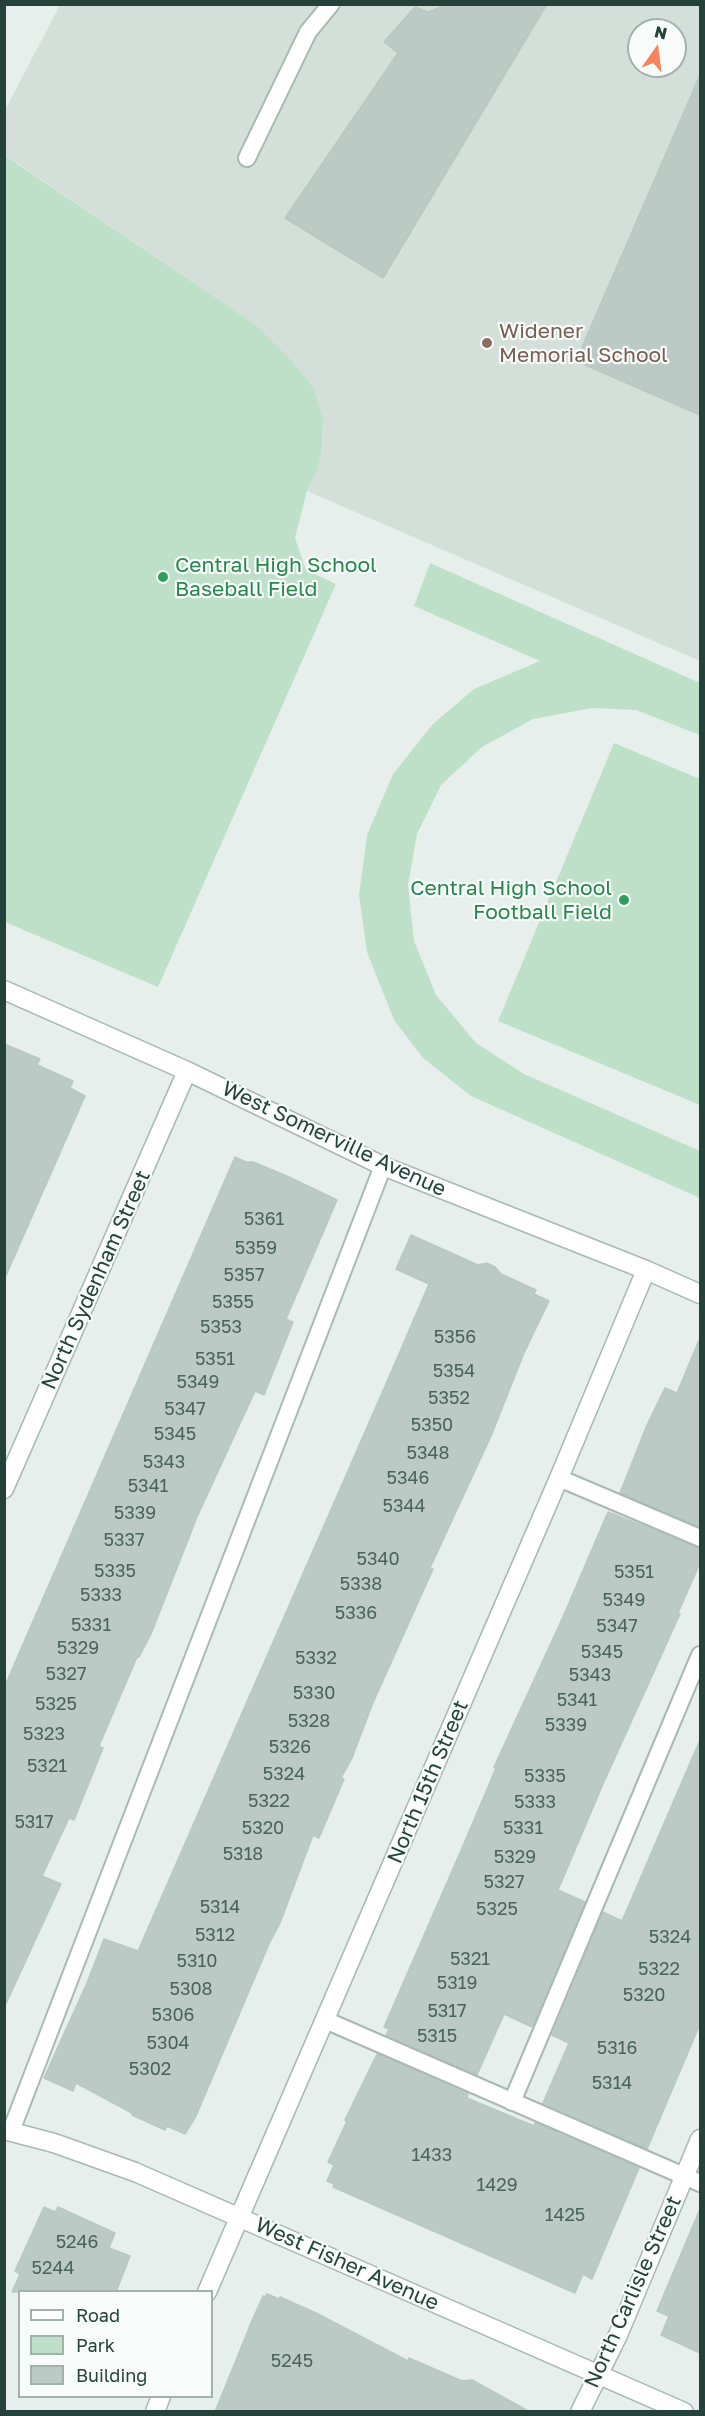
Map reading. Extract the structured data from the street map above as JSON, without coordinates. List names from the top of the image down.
{
  "streets": {
    "street": [
      "West Somerville Avenue",
      "North Sydenham Street",
      "North 15th Street",
      "West Fisher Avenue",
      "North Carlisle Street"
    ]
  },
  "crossings": [
    ["West Somerville Avenue", "North Sydenham Street"],
    ["West Somerville Avenue", "North 15th Street"],
    ["North 15th Street", "West Fisher Avenue"],
    ["West Fisher Avenue", "North Carlisle Street"]
  ],
  "places": ["Widener Memorial School", "Central High School Baseball Field", "Central High School Football Field"],
  "house_numbers": [
    "5361",
    "5359",
    "5357",
    "5355",
    "5353",
    "5356",
    "5351",
    "5354",
    "5349",
    "5352",
    "5347",
    "5350",
    "5345",
    "5348",
    "5343",
    "5346",
    "5341",
    "5344",
    "5339",
    "5337",
    "5340",
    "5335",
    "5351",
    "5338",
    "5333",
    "5349",
    "5336",
    "5331",
    "5347",
    "5329",
    "5345",
    "5332",
    "5327",
    "5343",
    "5330",
    "5341",
    "5325",
    "5328",
    "5339",
    "5323",
    "5326",
    "5321",
    "5324",
    "5335",
    "5322",
    "5333",
    "5317",
    "5320",
    "5331",
    "5318",
    "5329",
    "5327",
    "5314",
    "5325",
    "5312",
    "5324",
    "5321",
    "5310",
    "5322",
    "5319",
    "5308",
    "5320",
    "5317",
    "5306",
    "5315",
    "5304",
    "5316",
    "5302",
    "5314",
    "1433",
    "1429",
    "1425",
    "5246",
    "5244",
    "5245"
  ],
  "legend": ["Road", "Park", "Building"],
  "north": "top"
}
